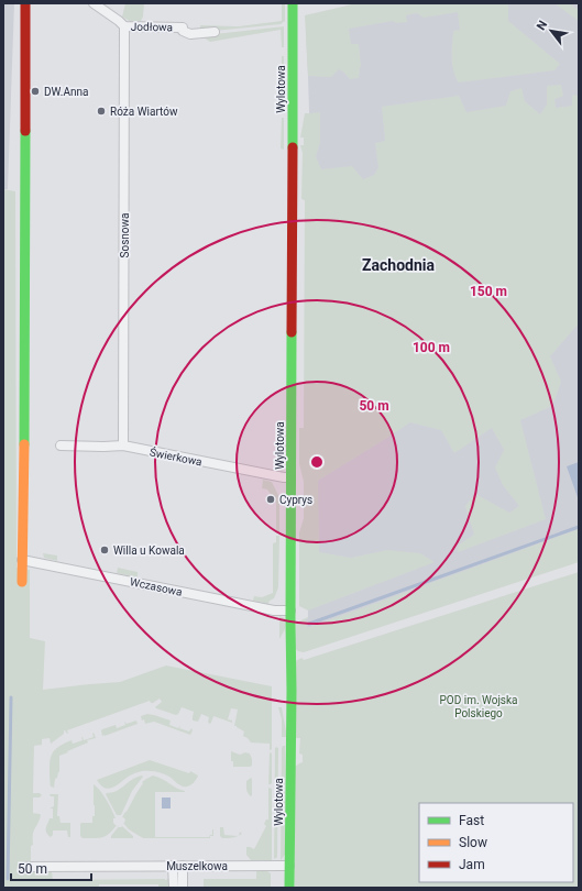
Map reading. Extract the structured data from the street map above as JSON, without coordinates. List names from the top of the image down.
{
  "streets": {
    "street": [
      "Jodłowa",
      "Wylotowa",
      "Sosnowa",
      "Świerkowa",
      "Wczasowa",
      "Muszelkowa"
    ]
  },
  "crossings": [
    ["Jodłowa", "Sosnowa"],
    ["Wylotowa", "Świerkowa"],
    ["Wylotowa", "Wczasowa"],
    ["Wylotowa", "Muszelkowa"],
    ["Sosnowa", "Świerkowa"]
  ],
  "districts": ["Zachodnia"],
  "parks": ["POD im. Wojska Polskiego"],
  "places": [
    "DW.Anna",
    "Róża Wiartów",
    "Cyprys",
    "Willa u Kowala"
  ],
  "legend": ["Fast", "Slow", "Jam"],
  "scale_bar": "50 m",
  "north": "top left",
  "rings": ["150 m", "100 m", "50 m"]
}
